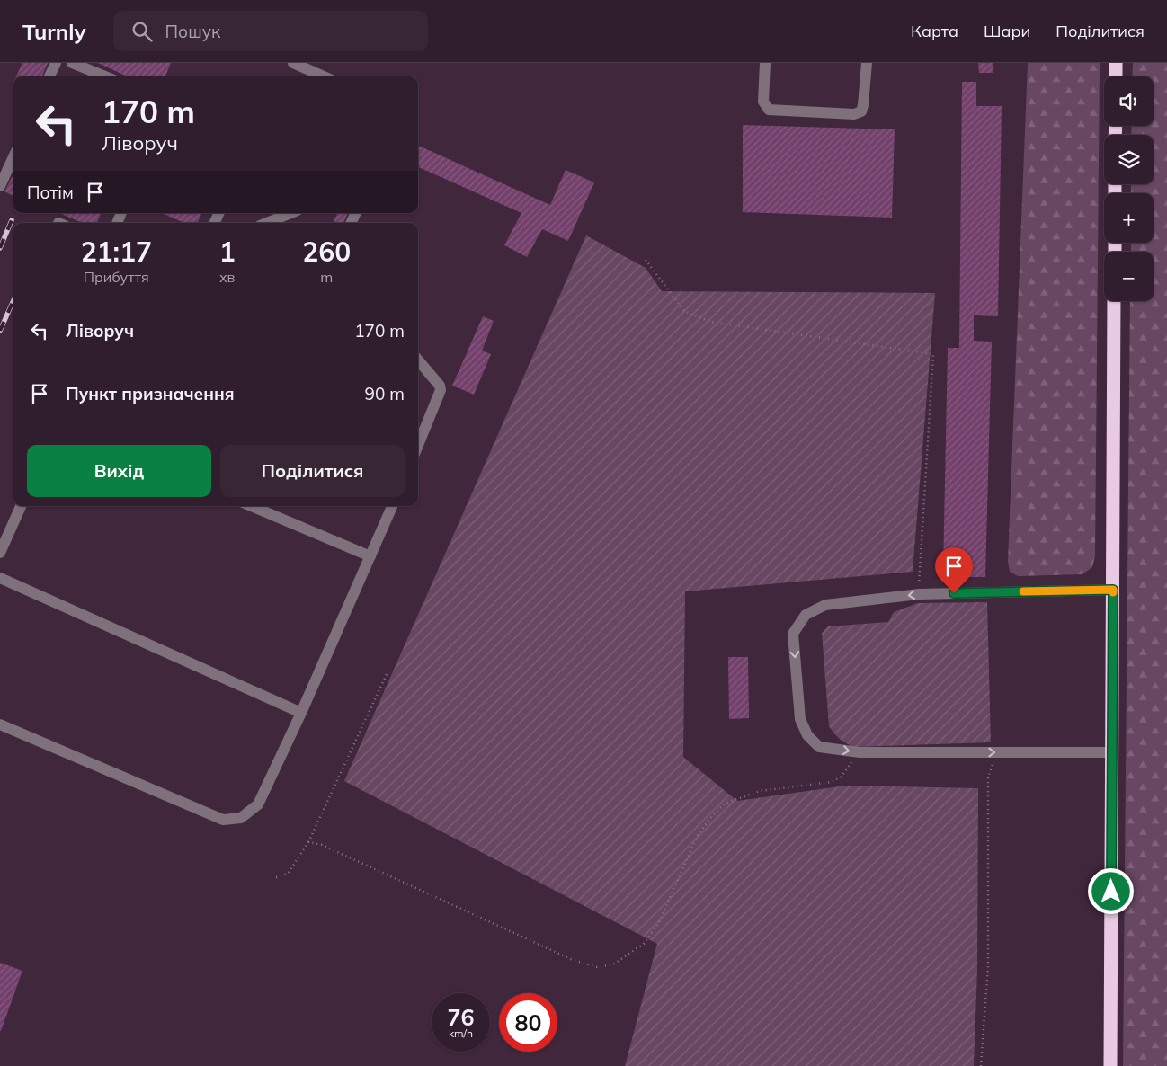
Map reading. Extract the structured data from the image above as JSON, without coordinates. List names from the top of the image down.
{
  "page": {
    "header": "Turnly",
    "search": "Пошук",
    "nav": ["Карта", "Шари", "Поділитися"],
    "map_buttons": ["+", "−"],
    "turn": ["170 m", "Ліворуч"],
    "then": "Потім",
    "eta": [
      "21:17",
      "Прибуття",
      "1",
      "хв",
      "260",
      "m"
    ],
    "list": [
      {
        "name": "Ліворуч",
        "value": "170 m"
      },
      {
        "name": "Пункт призначення",
        "value": "90 m"
      }
    ],
    "buttons": ["Вихід", "Поділитися"],
    "speed": "76 km/h",
    "limit": "80"
  }
}
